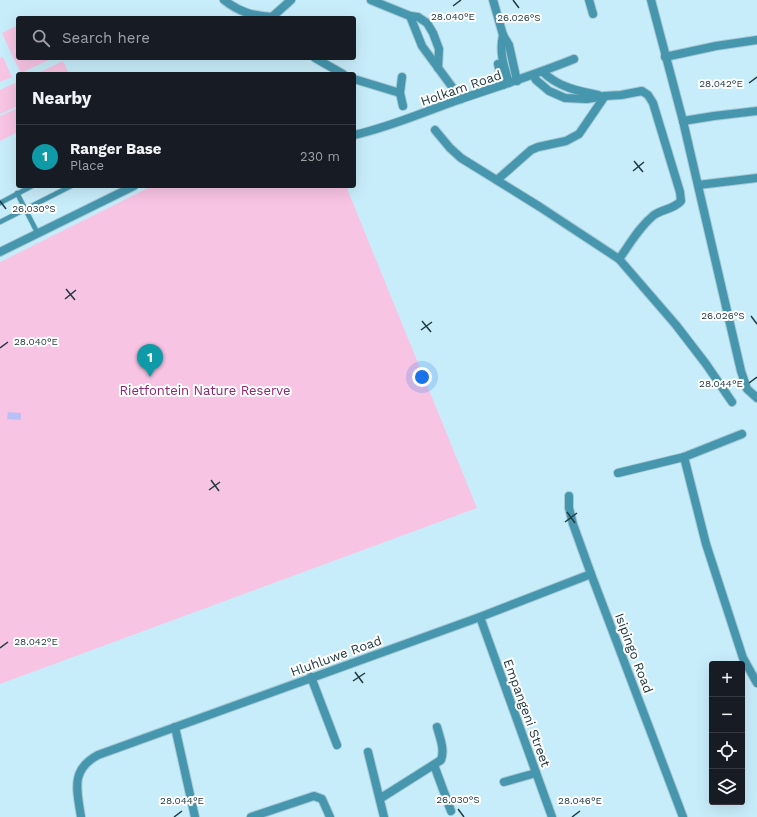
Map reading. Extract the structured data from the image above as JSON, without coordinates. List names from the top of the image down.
{
  "streets": {
    "street": [
      "Holkam Road",
      "Isipingo Road",
      "Hluhluwe Road",
      "Empangeni Street"
    ]
  },
  "crossings": [
    ["Isipingo Road", "Hluhluwe Road"],
    ["Hluhluwe Road", "Empangeni Street"]
  ],
  "parks": ["Rietfontein Nature Reserve"],
  "page": {
    "search": "Search here",
    "heading": "Nearby",
    "list": [
      {
        "mark": "1",
        "name": "Ranger Base",
        "note": "Place",
        "value": "230 m"
      }
    ],
    "pins": "1",
    "map_buttons": ["+", "−"]
  },
  "coordinates": [
    "28.040°E",
    "26.026°S",
    "28.042°E",
    "26.030°S",
    "28.044°E",
    "28.046°E"
  ]
}
